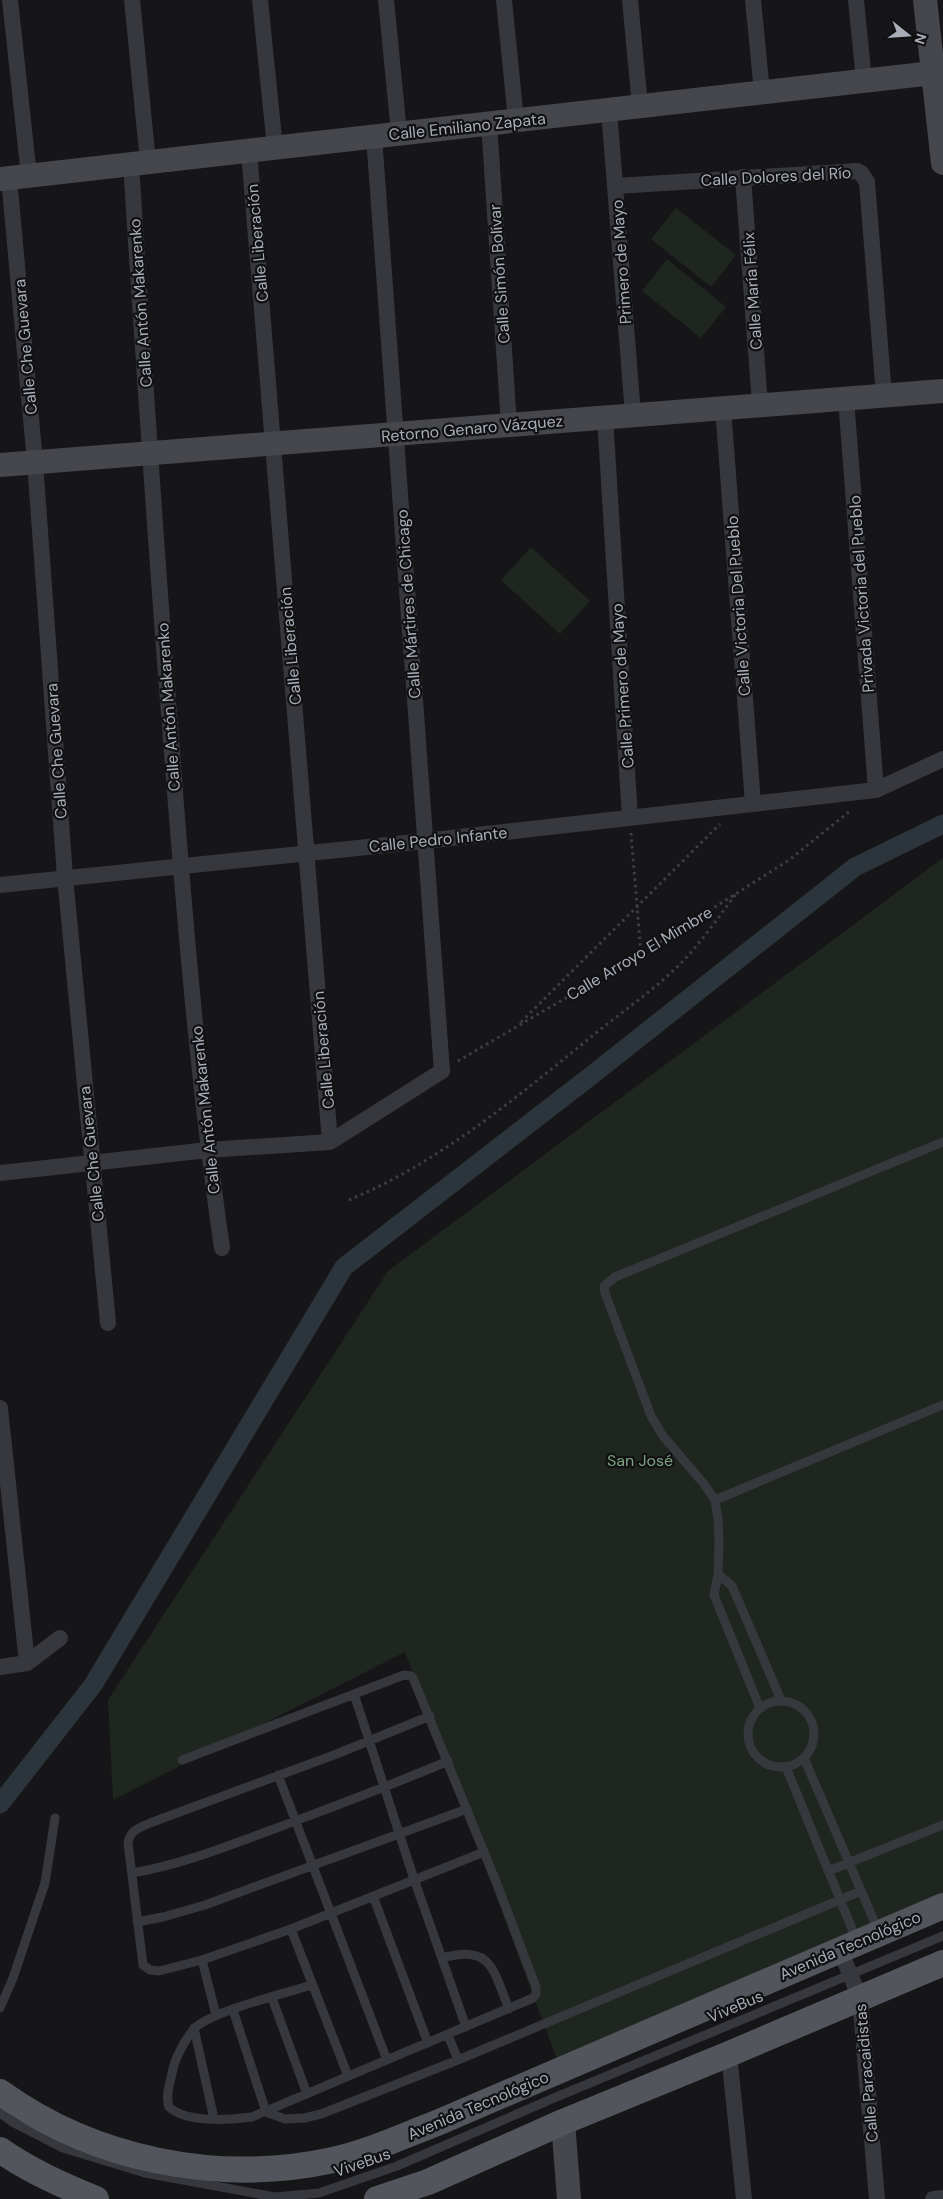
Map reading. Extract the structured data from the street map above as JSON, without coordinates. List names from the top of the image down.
{
  "streets": {
    "main road": ["Avenida Tecnológico"],
    "street": [
      "Calle Emiliano Zapata",
      "Calle Dolores del Río",
      "Calle Liberación",
      "Primero de Mayo",
      "Calle Simón Bolívar",
      "Calle María Félix",
      "Calle Antón Makarenko",
      "Calle Che Guevara",
      "Retorno Genaro Vázquez",
      "Privada Victoria del Pueblo",
      "Calle Mártires de Chicago",
      "Calle Victoria Del Pueblo",
      "Calle Primero de Mayo",
      "Calle Pedro Infante",
      "Calle Paracaidistas"
    ],
    "lane": ["ViveBus"],
    "path": ["Calle Arroyo El Mimbre"]
  },
  "crossings": [
    ["Calle Emiliano Zapata", "Calle Liberación"],
    ["Calle Emiliano Zapata", "Primero de Mayo"],
    ["Calle Emiliano Zapata", "Calle Simón Bolívar"],
    ["Calle Emiliano Zapata", "Calle Antón Makarenko"],
    ["Calle Emiliano Zapata", "Calle Che Guevara"],
    ["Calle Emiliano Zapata", "Calle Mártires de Chicago"],
    ["Calle Dolores del Río", "Primero de Mayo"],
    ["Calle Dolores del Río", "Calle María Félix"],
    ["Calle Dolores del Río", "Retorno Genaro Vázquez"],
    ["Calle Liberación", "Retorno Genaro Vázquez"],
    ["Calle Liberación", "Calle Pedro Infante"],
    ["Primero de Mayo", "Retorno Genaro Vázquez"],
    ["Calle Simón Bolívar", "Retorno Genaro Vázquez"],
    ["Calle María Félix", "Retorno Genaro Vázquez"],
    ["Calle Antón Makarenko", "Retorno Genaro Vázquez"],
    ["Calle Antón Makarenko", "Calle Pedro Infante"],
    ["Calle Che Guevara", "Retorno Genaro Vázquez"],
    ["Calle Che Guevara", "Calle Pedro Infante"],
    ["Retorno Genaro Vázquez", "Privada Victoria del Pueblo"],
    ["Retorno Genaro Vázquez", "Calle Mártires de Chicago"],
    ["Retorno Genaro Vázquez", "Calle Victoria Del Pueblo"],
    ["Retorno Genaro Vázquez", "Calle Primero de Mayo"],
    ["Privada Victoria del Pueblo", "Calle Pedro Infante"],
    ["Privada Victoria del Pueblo", "Calle Arroyo El Mimbre"],
    ["Calle Mártires de Chicago", "Calle Pedro Infante"],
    ["Calle Mártires de Chicago", "Calle Arroyo El Mimbre"],
    ["Calle Victoria Del Pueblo", "Calle Pedro Infante"],
    ["Calle Primero de Mayo", "Calle Pedro Infante"],
    ["Calle Pedro Infante", "Calle Arroyo El Mimbre"],
    ["Avenida Tecnológico", "Calle Paracaidistas"],
    ["ViveBus", "Calle Paracaidistas"]
  ],
  "parks": ["San José"],
  "north": "right"
}
